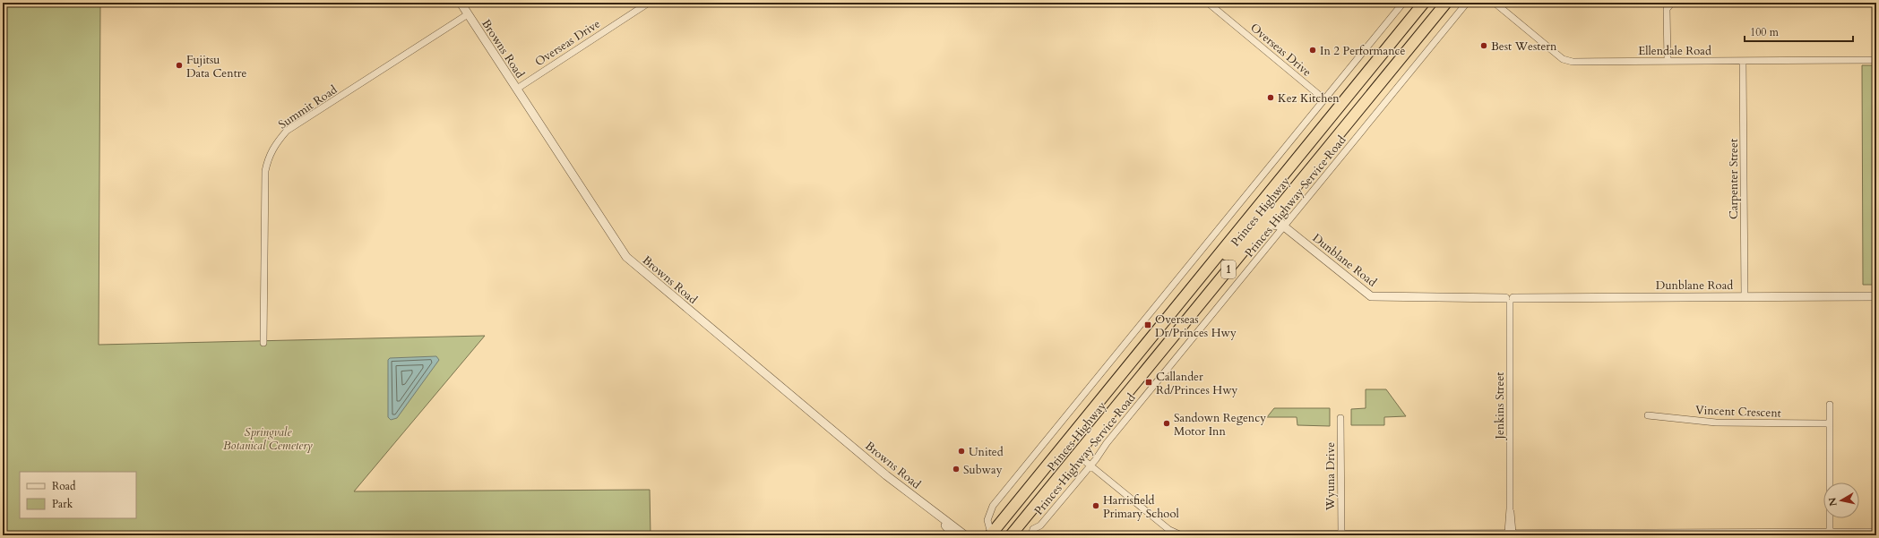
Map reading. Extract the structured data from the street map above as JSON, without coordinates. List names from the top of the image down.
{
  "streets": {
    "highway": ["Princes Highway", "1"],
    "street": [
      "Overseas Drive",
      "Browns Road",
      "Ellendale Road",
      "Summit Road",
      "Carpenter Street",
      "Princes Highway Service Road",
      "Dunblane Road",
      "Jenkins Street",
      "Vincent Crescent",
      "Wyuna Drive"
    ]
  },
  "crossings": [
    ["Overseas Drive", "Browns Road"],
    ["Browns Road", "Summit Road"],
    ["Ellendale Road", "Carpenter Street"],
    ["Carpenter Street", "Dunblane Road"],
    ["Princes Highway Service Road", "Dunblane Road"],
    ["Princes Highway", "Dunblane Road"],
    ["Dunblane Road", "Jenkins Street"]
  ],
  "parks": ["Springvale Botanical Cemetery"],
  "places": {
    "other": [
      "Best Western",
      "In 2 Performance",
      "Fujitsu Data Centre",
      "Kez Kitchen",
      "Sandown Regency Motor Inn",
      "United",
      "Subway",
      "Harrisfield Primary School"
    ],
    "transit": ["Overseas Dr/Princes Hwy", "Callander Rd/Princes Hwy"]
  },
  "legend": ["Road", "Park"],
  "scale_bar": "100 m",
  "north": "left"
}
